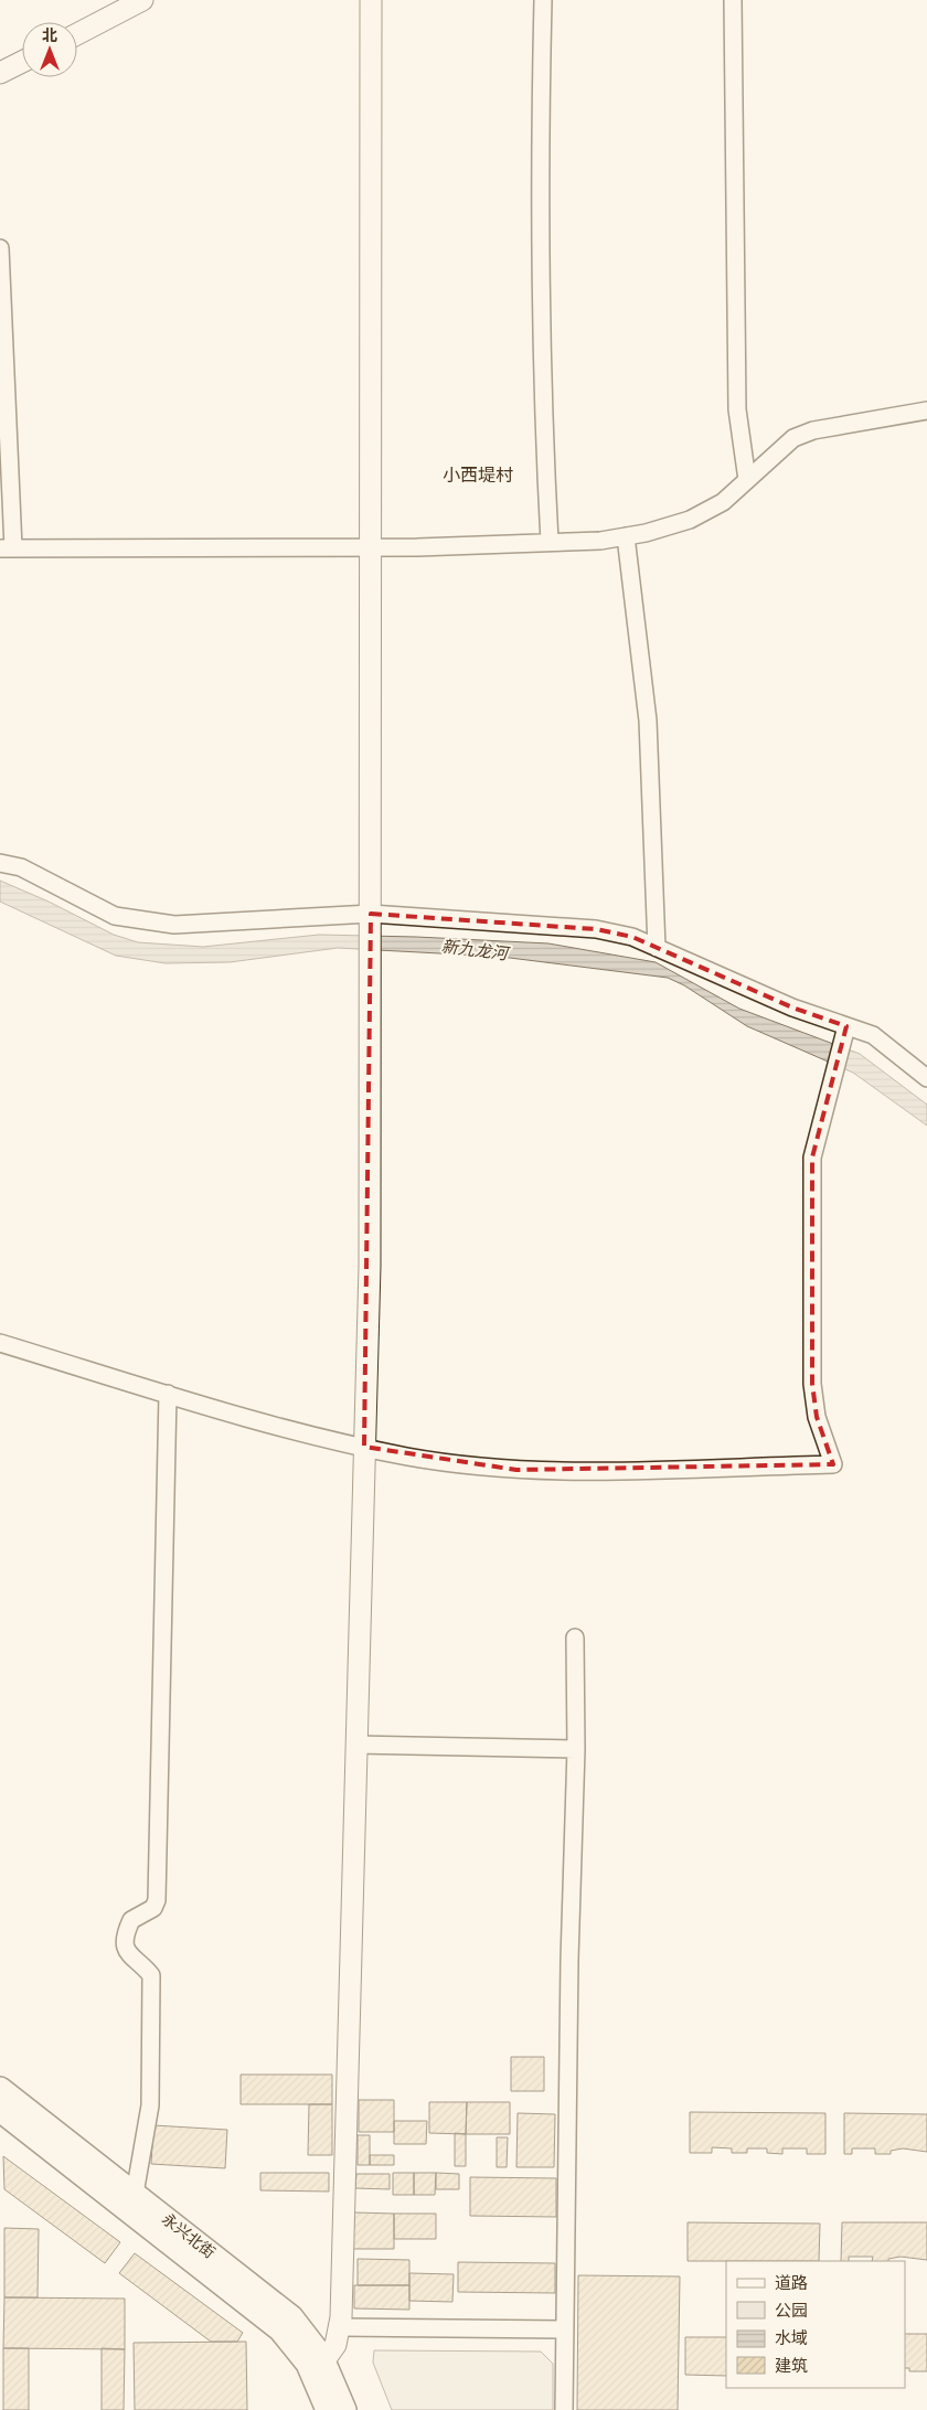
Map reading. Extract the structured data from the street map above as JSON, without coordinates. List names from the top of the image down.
{
  "streets": {
    "main road": ["永兴北街"]
  },
  "districts": ["小西堤村"],
  "water": ["新九龙河"],
  "legend": [
    "道路",
    "公园",
    "水域",
    "建筑"
  ],
  "north": "top"
}
